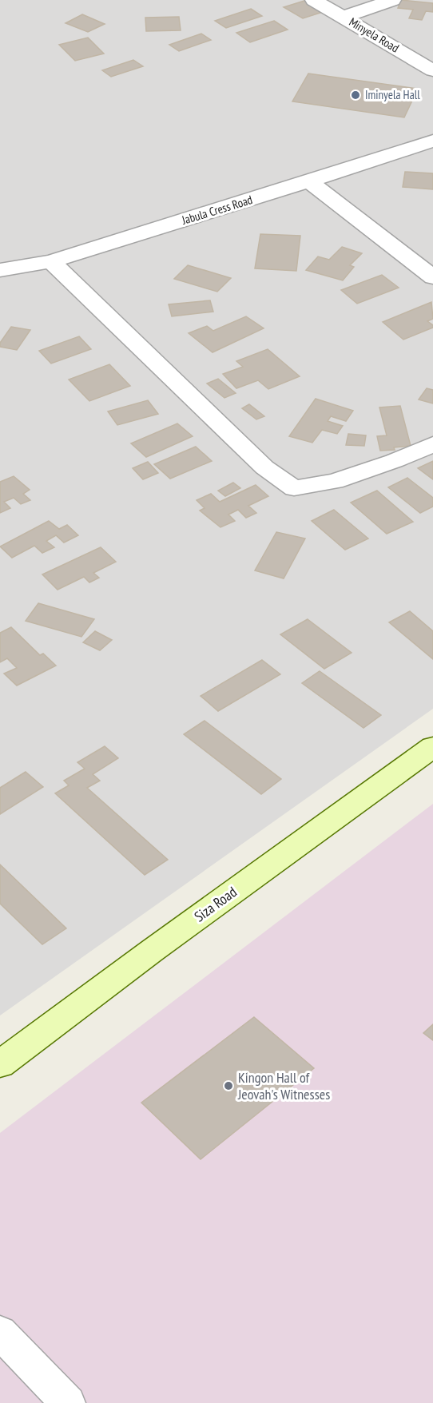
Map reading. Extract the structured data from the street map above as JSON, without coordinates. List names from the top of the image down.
{
  "streets": {
    "street": ["Minyela Road", "Jabula Cress Road", "Siza Road"]
  },
  "places": ["Iminyela Hall", "Kingon Hall of Jeovah's Witnesses"]
}
